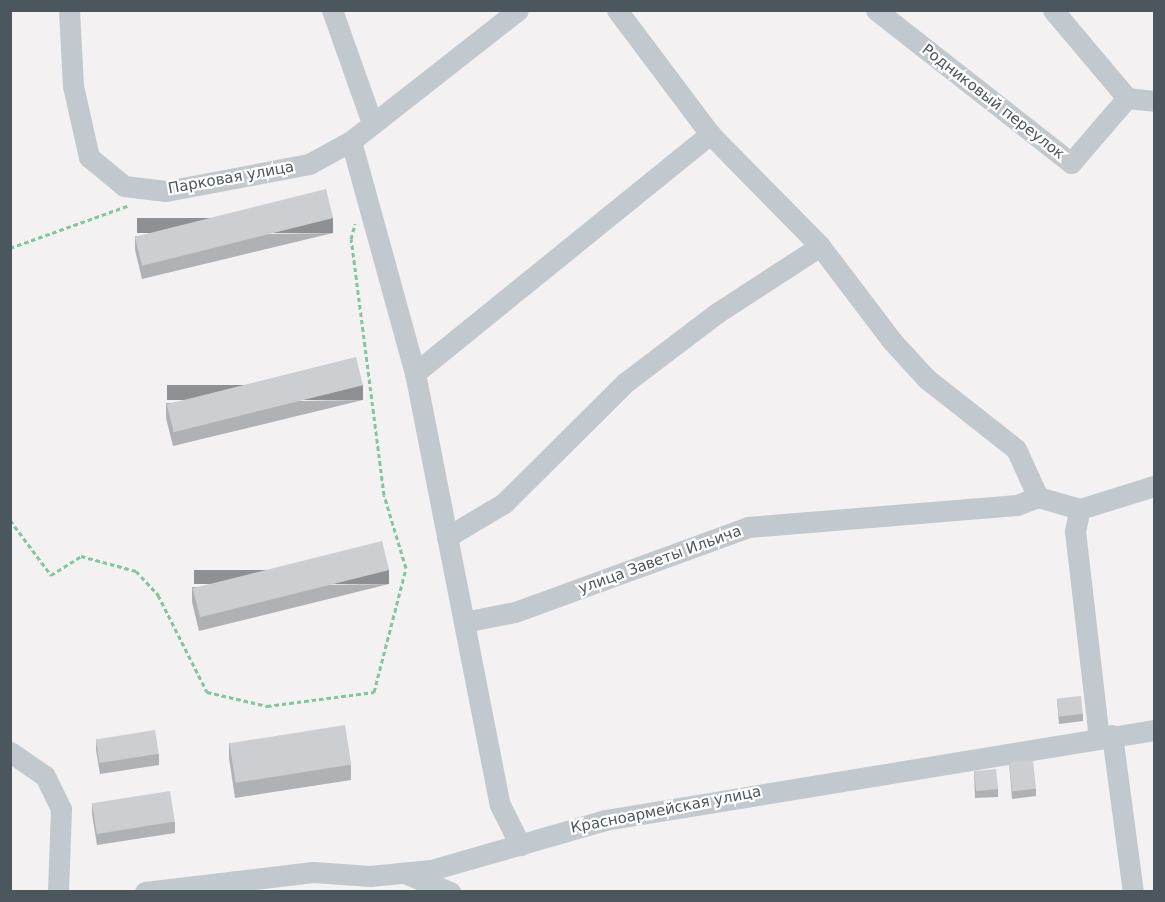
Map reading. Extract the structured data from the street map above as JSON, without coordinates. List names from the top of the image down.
{
  "streets": {
    "street": [
      "Родниковый переулок",
      "Парковая улица",
      "улица Заветы Ильича",
      "Красноармейская улица"
    ]
  }
}
